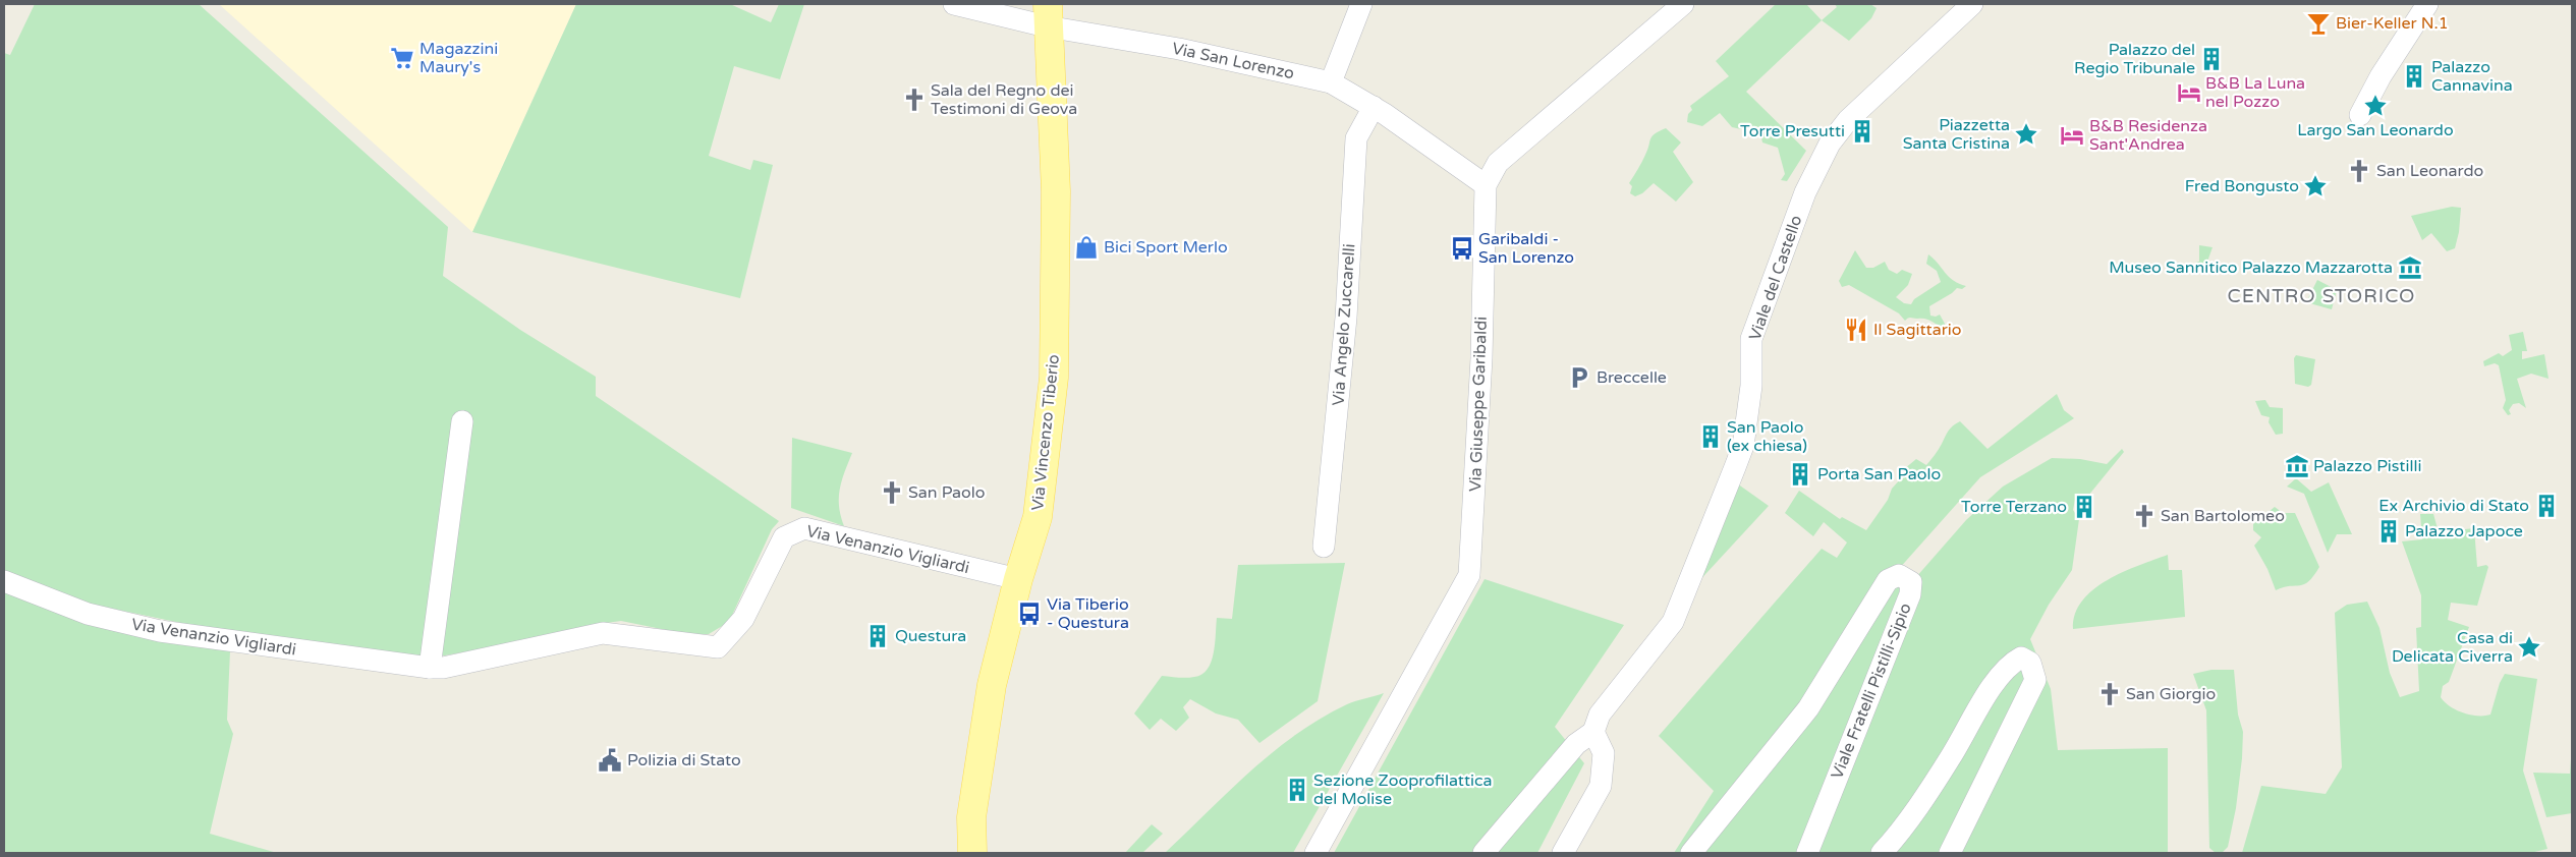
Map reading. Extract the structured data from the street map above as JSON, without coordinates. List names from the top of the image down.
{
  "streets": {
    "main road": ["Via Vincenzo Tiberio"],
    "street": [
      "Via San Lorenzo",
      "Viale del Castello",
      "Via Angelo Zuccarelli",
      "Via Giuseppe Garibaldi",
      "Via Venanzio Vigliardi",
      "Viale Fratelli Pistilli-Sipio"
    ]
  },
  "crossings": [
    ["Via San Lorenzo", "Via Angelo Zuccarelli"],
    ["Via San Lorenzo", "Via Giuseppe Garibaldi"],
    ["Via San Lorenzo", "Via Vincenzo Tiberio"],
    ["Via Vincenzo Tiberio", "Via Venanzio Vigliardi"]
  ],
  "districts": ["CENTRO STORICO"],
  "places": {
    "bar": ["Bier-Keller N.1"],
    "supermarket": ["Magazzini Maury's"],
    "building": [
      "Palazzo del Regio Tribunale",
      "Palazzo Cannavina",
      "Torre Presutti",
      "San Paolo (ex chiesa)",
      "Porta San Paolo",
      "Ex Archivio di Stato",
      "Torre Terzano",
      "Palazzo Japoce",
      "Questura",
      "Sezione Zooprofilattica del Molise"
    ],
    "hotel": ["B&B La Luna nel Pozzo", "B&B Residenza Sant'Andrea"],
    "church": [
      "Sala del Regno dei Testimoni di Geova",
      "San Leonardo",
      "San Paolo",
      "San Bartolomeo",
      "San Giorgio"
    ],
    "place": [
      "Largo San Leonardo",
      "Piazzetta Santa Cristina",
      "Fred Bongusto",
      "Casa di Delicata Civerra"
    ],
    "shop": ["Bici Sport Merlo"],
    "bus stop": ["Garibaldi - San Lorenzo", "Via Tiberio - Questura"],
    "museum": ["Museo Sannitico Palazzo Mazzarotta", "Palazzo Pistilli"],
    "restaurant": ["Il Sagittario"],
    "parking": ["Breccelle"],
    "public building": ["Polizia di Stato"]
  }
}
